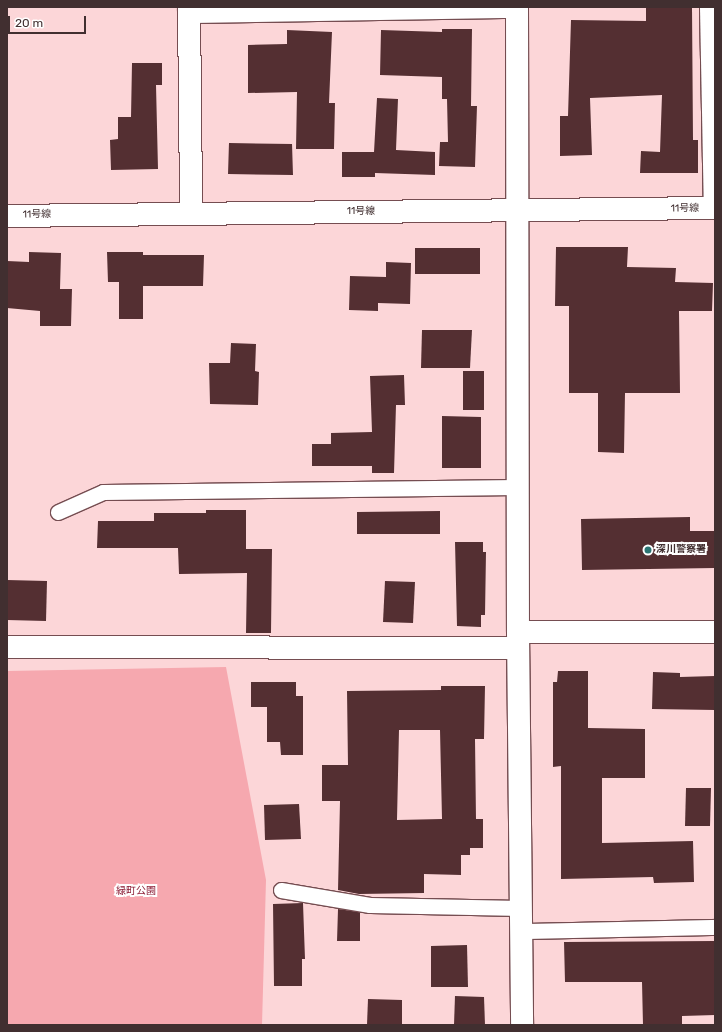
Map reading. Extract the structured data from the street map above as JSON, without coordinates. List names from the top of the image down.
{
  "streets": {
    "street": ["11号線"]
  },
  "parks": ["緑町公園"],
  "places": ["深川警察署"],
  "scale_bar": "20 m"
}
